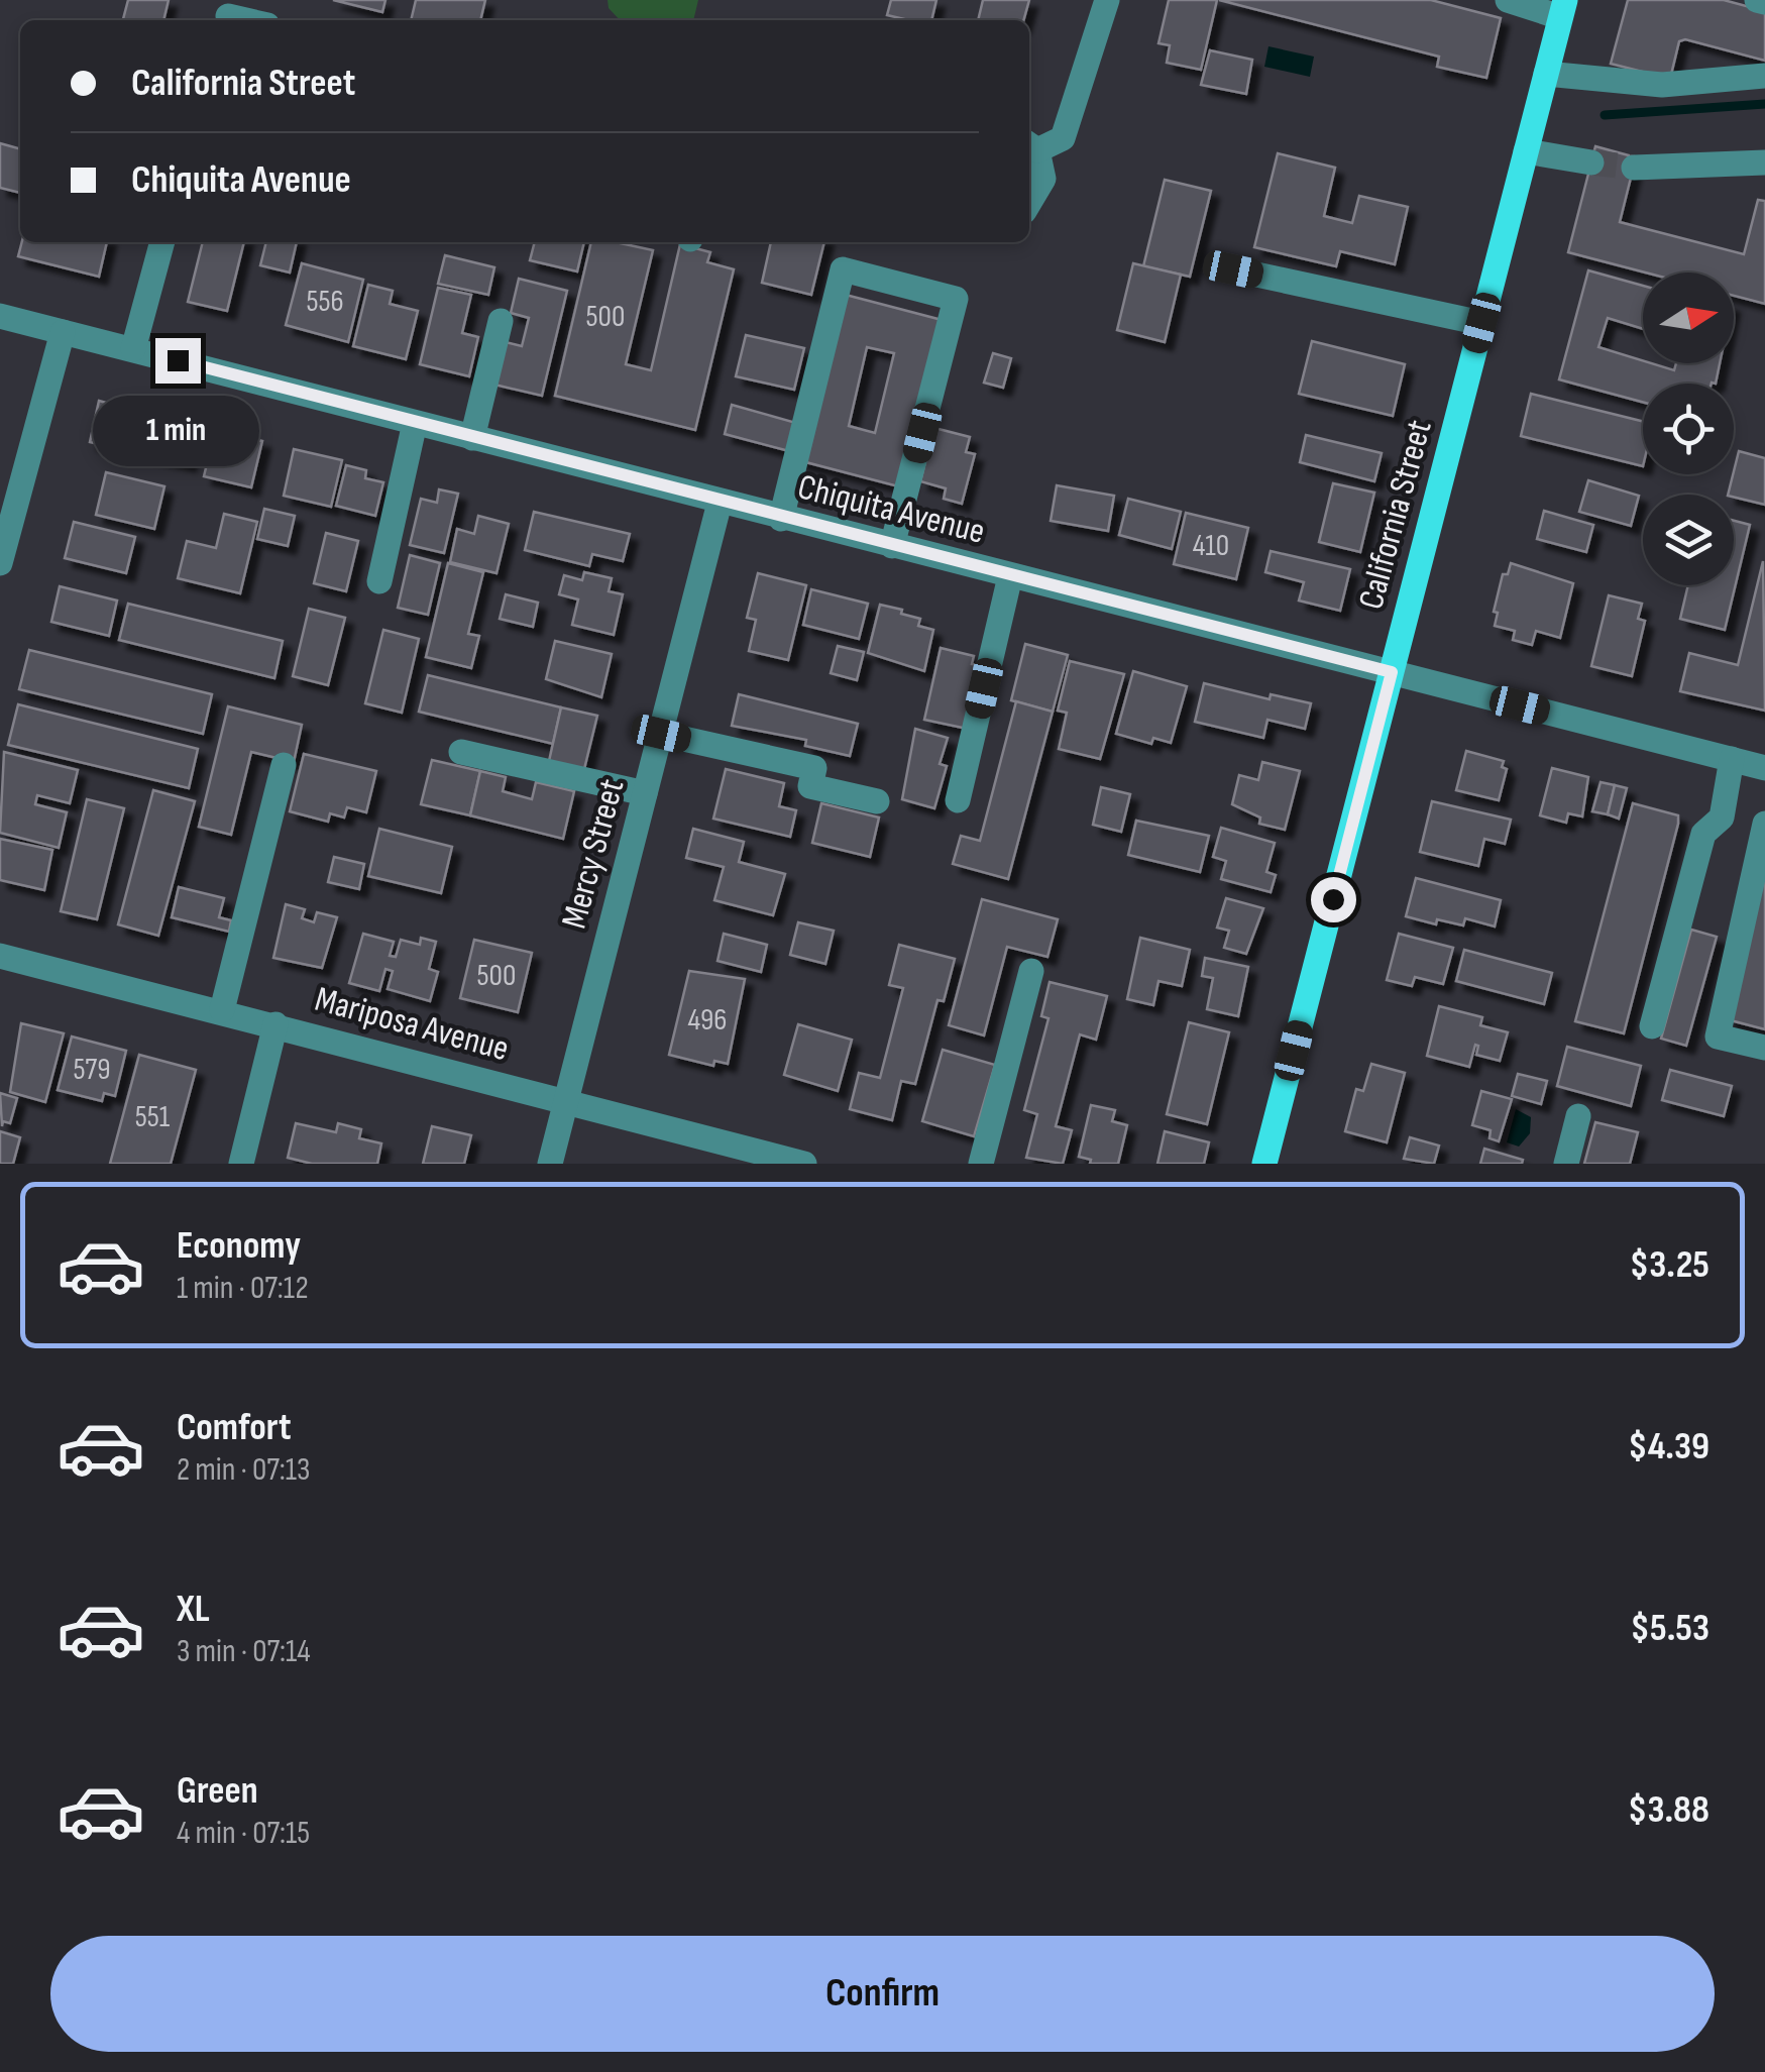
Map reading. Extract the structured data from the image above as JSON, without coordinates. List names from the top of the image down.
{
  "streets": {
    "main road": ["California Street"],
    "street": ["Chiquita Avenue", "Mercy Street", "Mariposa Avenue"]
  },
  "crossings": [
    ["Chiquita Avenue", "California Street"],
    ["Chiquita Avenue", "Mercy Street"],
    ["Mercy Street", "Mariposa Avenue"]
  ],
  "house_numbers": [
    "556",
    "500",
    "410",
    "500",
    "496",
    "579",
    "551"
  ],
  "north": "right",
  "page": {
    "banner": ["California Street", "Chiquita Avenue"],
    "bubble": "1 min",
    "list": [
      {
        "name": "Economy",
        "note": "1 min · 07:12",
        "value": "$3.25"
      },
      {
        "name": "Comfort",
        "note": "2 min · 07:13",
        "value": "$4.39"
      },
      {
        "name": "XL",
        "note": "3 min · 07:14",
        "value": "$5.53"
      },
      {
        "name": "Green",
        "note": "4 min · 07:15",
        "value": "$3.88"
      }
    ],
    "buttons": "Confirm"
  }
}
